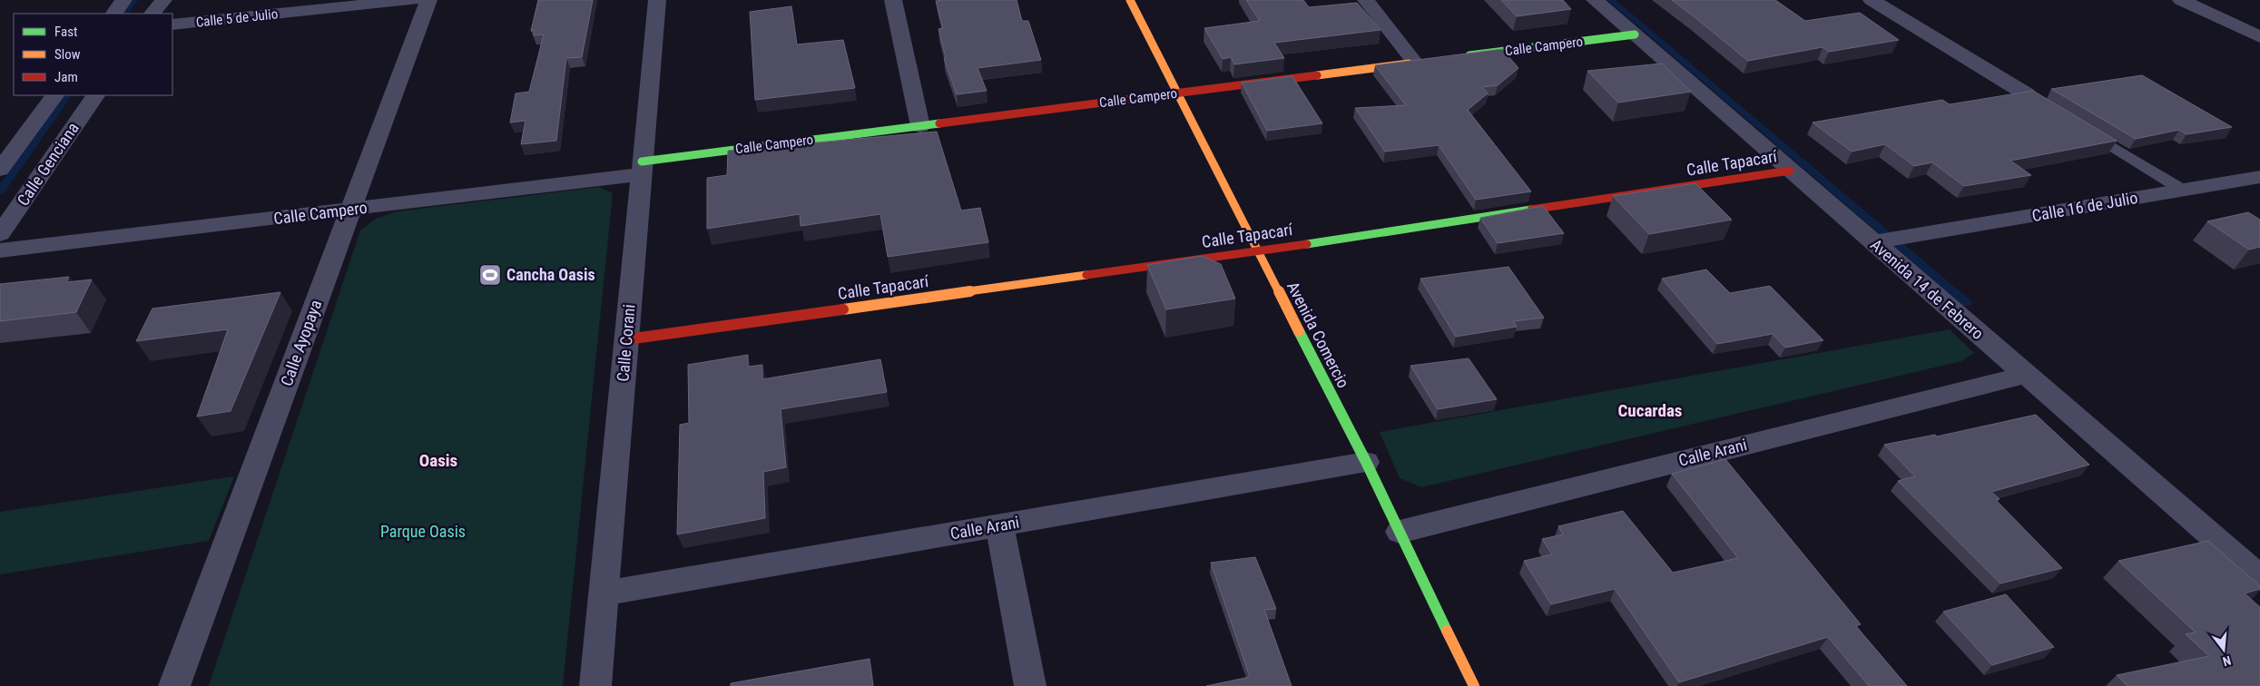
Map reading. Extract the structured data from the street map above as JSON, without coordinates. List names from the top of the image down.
{
  "streets": {
    "street": [
      "Calle 5 de Julio",
      "Calle Campero",
      "Calle Tapacarí",
      "Calle Genciana",
      "Calle 16 de Julio",
      "Avenida 14 de Febrero",
      "Avenida Comercio",
      "Calle Ayopaya",
      "Calle Corani",
      "Calle Arani"
    ]
  },
  "crossings": [
    ["Calle Campero", "Avenida 14 de Febrero"],
    ["Calle Campero", "Avenida Comercio"],
    ["Calle Campero", "Calle Ayopaya"],
    ["Calle Campero", "Calle Corani"],
    ["Calle Tapacarí", "Avenida 14 de Febrero"],
    ["Calle Tapacarí", "Avenida Comercio"],
    ["Calle Tapacarí", "Calle Corani"],
    ["Calle 16 de Julio", "Avenida 14 de Febrero"],
    ["Avenida 14 de Febrero", "Calle Arani"],
    ["Avenida Comercio", "Calle Arani"],
    ["Calle Corani", "Calle Arani"]
  ],
  "districts": ["Cucardas", "Oasis"],
  "parks": ["Parque Oasis"],
  "places": {
    "sports": ["Cancha Oasis"]
  },
  "legend": ["Fast", "Slow", "Jam"],
  "north": "bottom"
}
